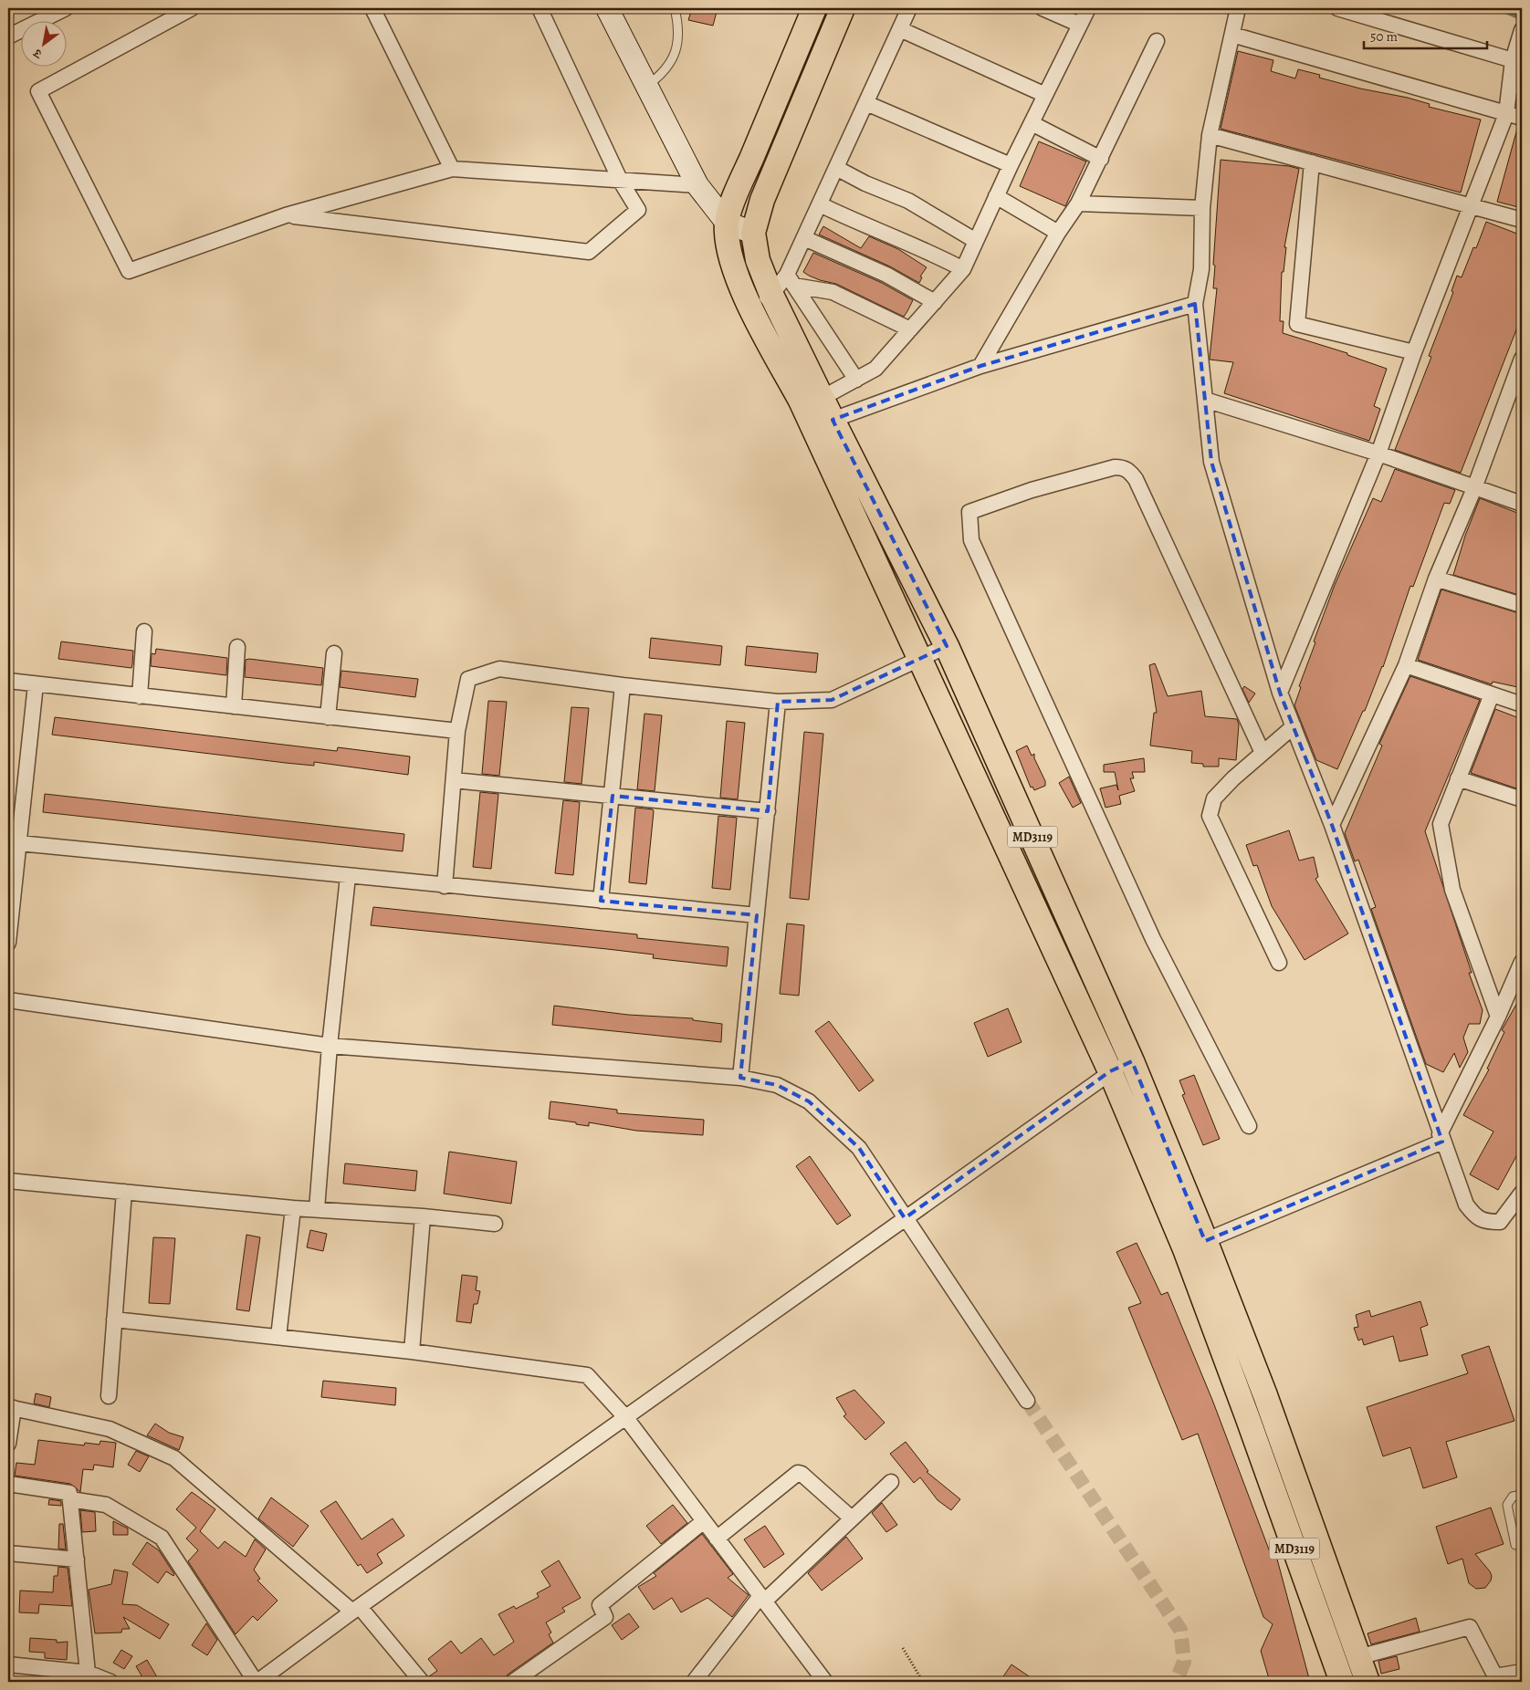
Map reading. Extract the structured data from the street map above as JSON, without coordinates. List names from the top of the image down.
{
  "streets": {
    "main road": ["MD3119"]
  },
  "scale_bar": "50 m",
  "north": "bottom left"
}
